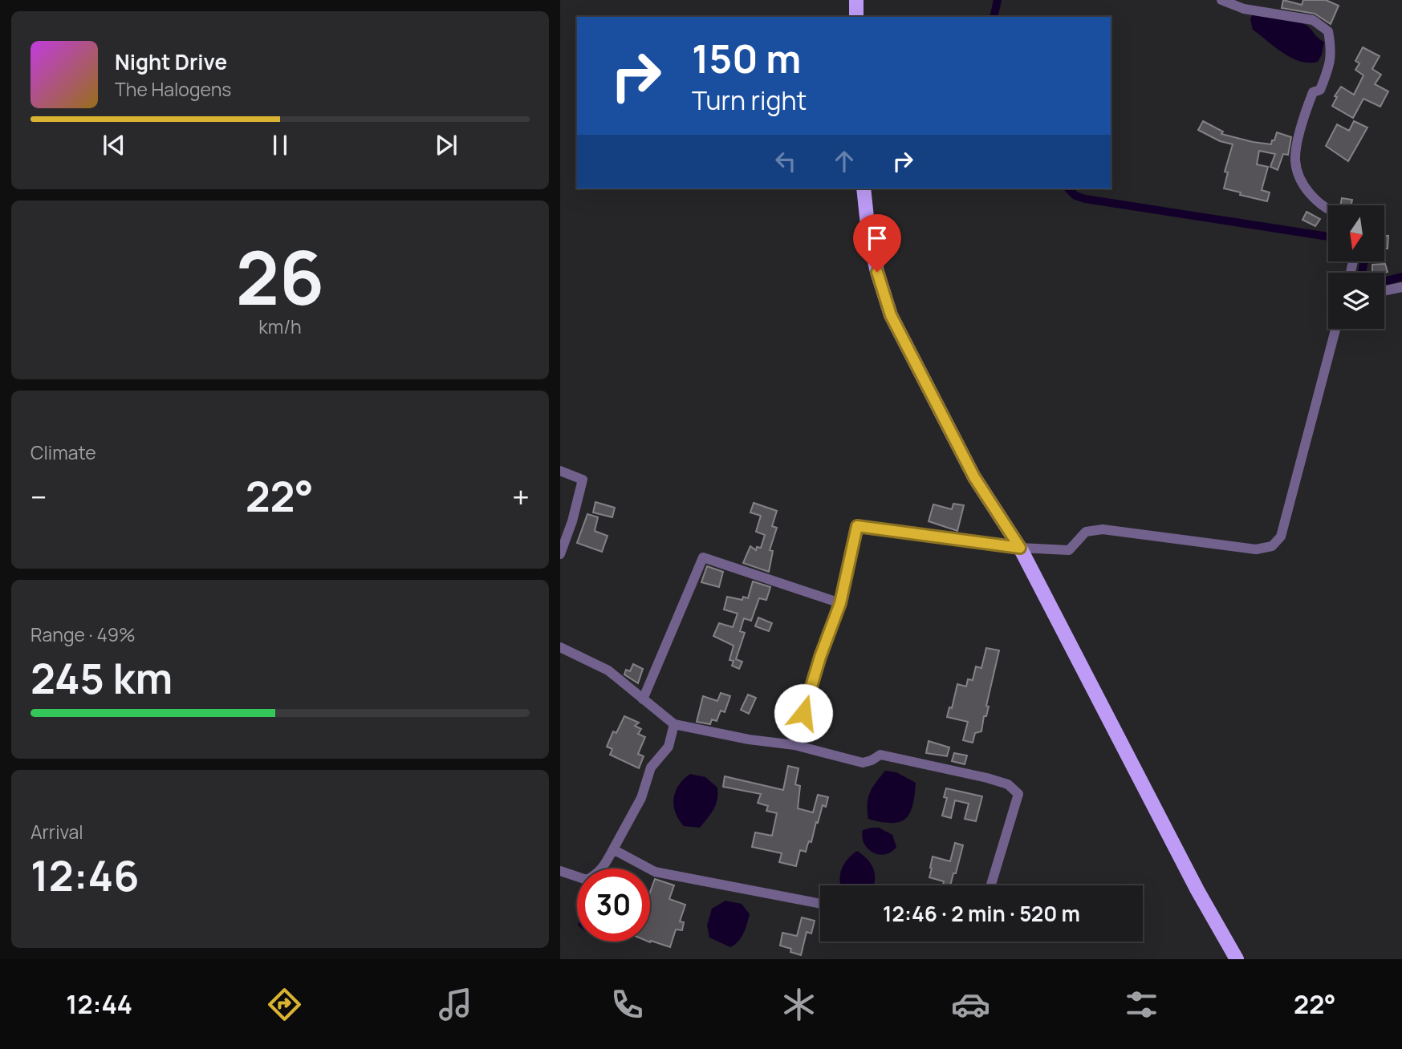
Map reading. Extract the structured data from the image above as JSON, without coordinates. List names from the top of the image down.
{
  "north": "bottom",
  "page": {
    "turn": ["150 m", "Turn right"],
    "song": ["Night Drive", "The Halogens"],
    "tile": [
      ["26", "km/h"],
      "Climate",
      ["Range · 49%", "245 km"],
      ["Arrival", "12:46"]
    ],
    "heat": ["−", "22°", "+"],
    "limit": "30",
    "trip": "12:46 · 2 min · 520 m",
    "tabs": ["12:44", "22°"]
  }
}
